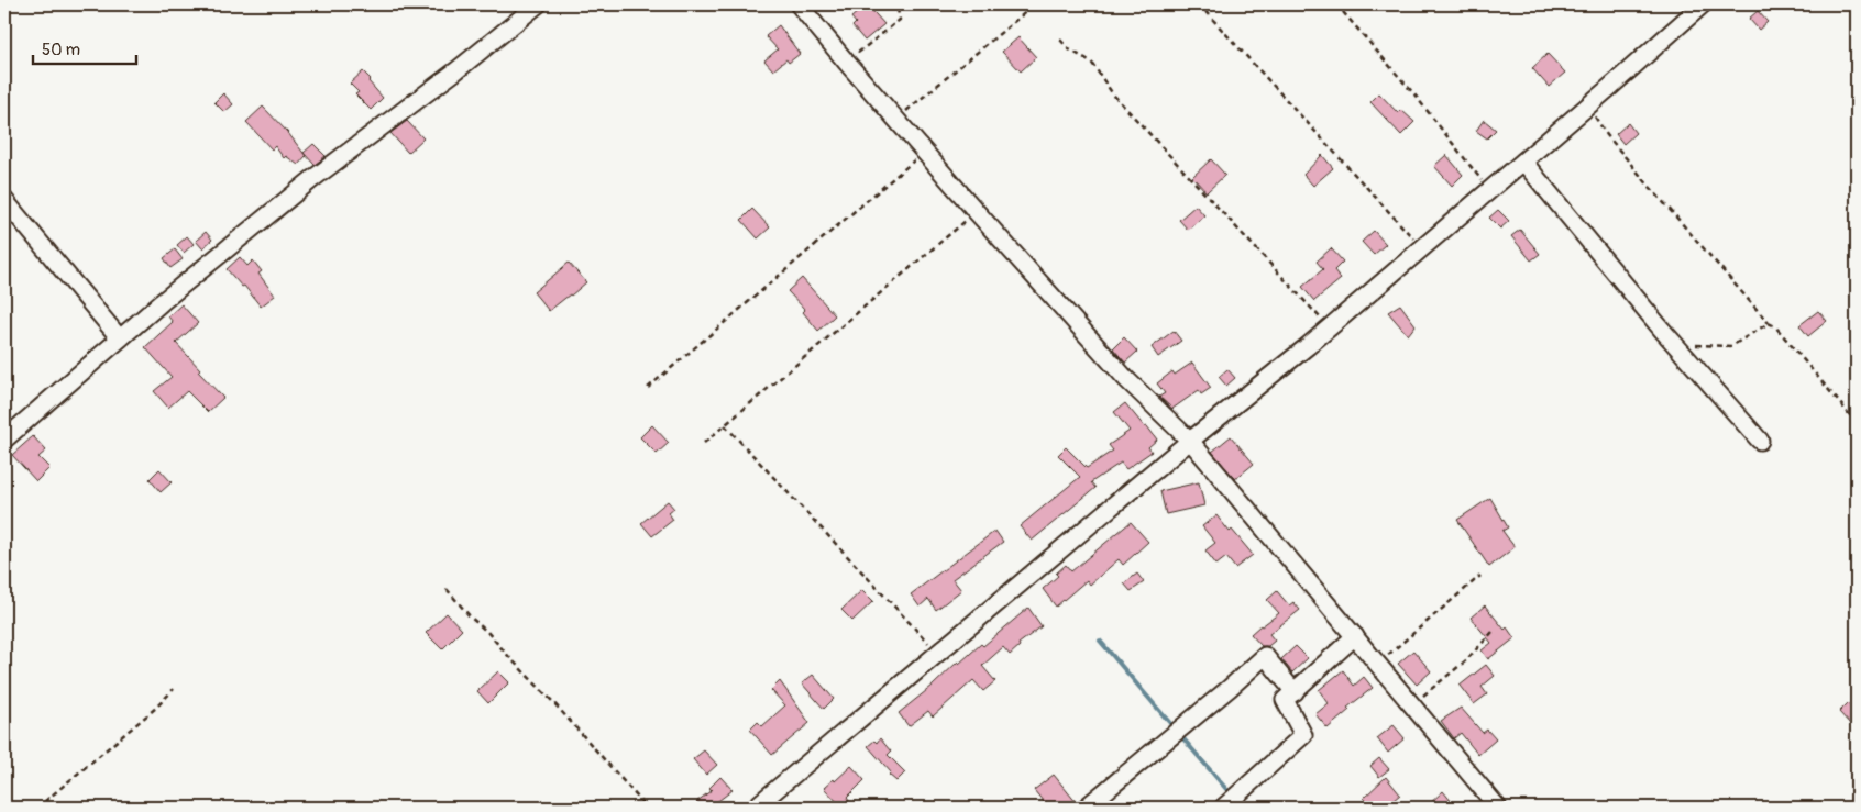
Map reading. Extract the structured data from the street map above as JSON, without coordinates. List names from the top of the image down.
{
  "scale_bar": "50 m"
}
